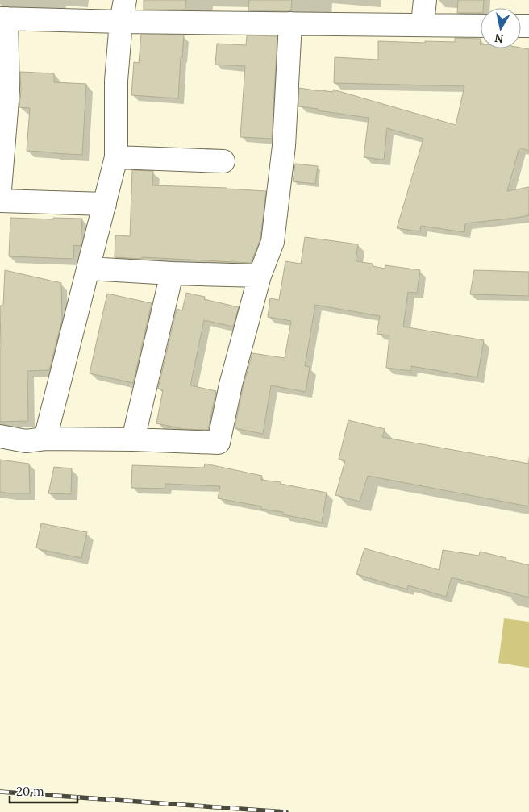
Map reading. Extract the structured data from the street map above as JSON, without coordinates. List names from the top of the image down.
{
  "scale_bar": "20 m",
  "north": "bottom"
}
